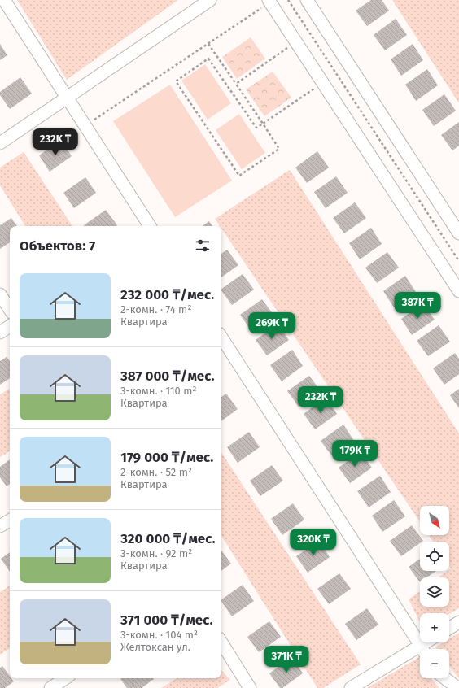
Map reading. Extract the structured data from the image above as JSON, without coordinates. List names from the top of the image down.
{
  "north": "bottom right",
  "page": {
    "price": [
      "232K ₸",
      "387K ₸",
      "269K ₸",
      "232K ₸",
      "179K ₸",
      "320K ₸",
      "371K ₸"
    ],
    "heading": "Объектов: 7",
    "list": [
      {
        "name": "232 000 ₸/мес.",
        "note": "2-комн. · 74 m² · Квартира"
      },
      {
        "name": "387 000 ₸/мес.",
        "note": "3-комн. · 110 m² · Квартира"
      },
      {
        "name": "179 000 ₸/мес.",
        "note": "2-комн. · 52 m² · Квартира"
      },
      {
        "name": "320 000 ₸/мес.",
        "note": "3-комн. · 92 m² · Квартира"
      },
      {
        "name": "371 000 ₸/мес.",
        "note": "3-комн. · 104 m² · Желтоксан ул."
      }
    ],
    "map_buttons": ["+", "−"]
  }
}
